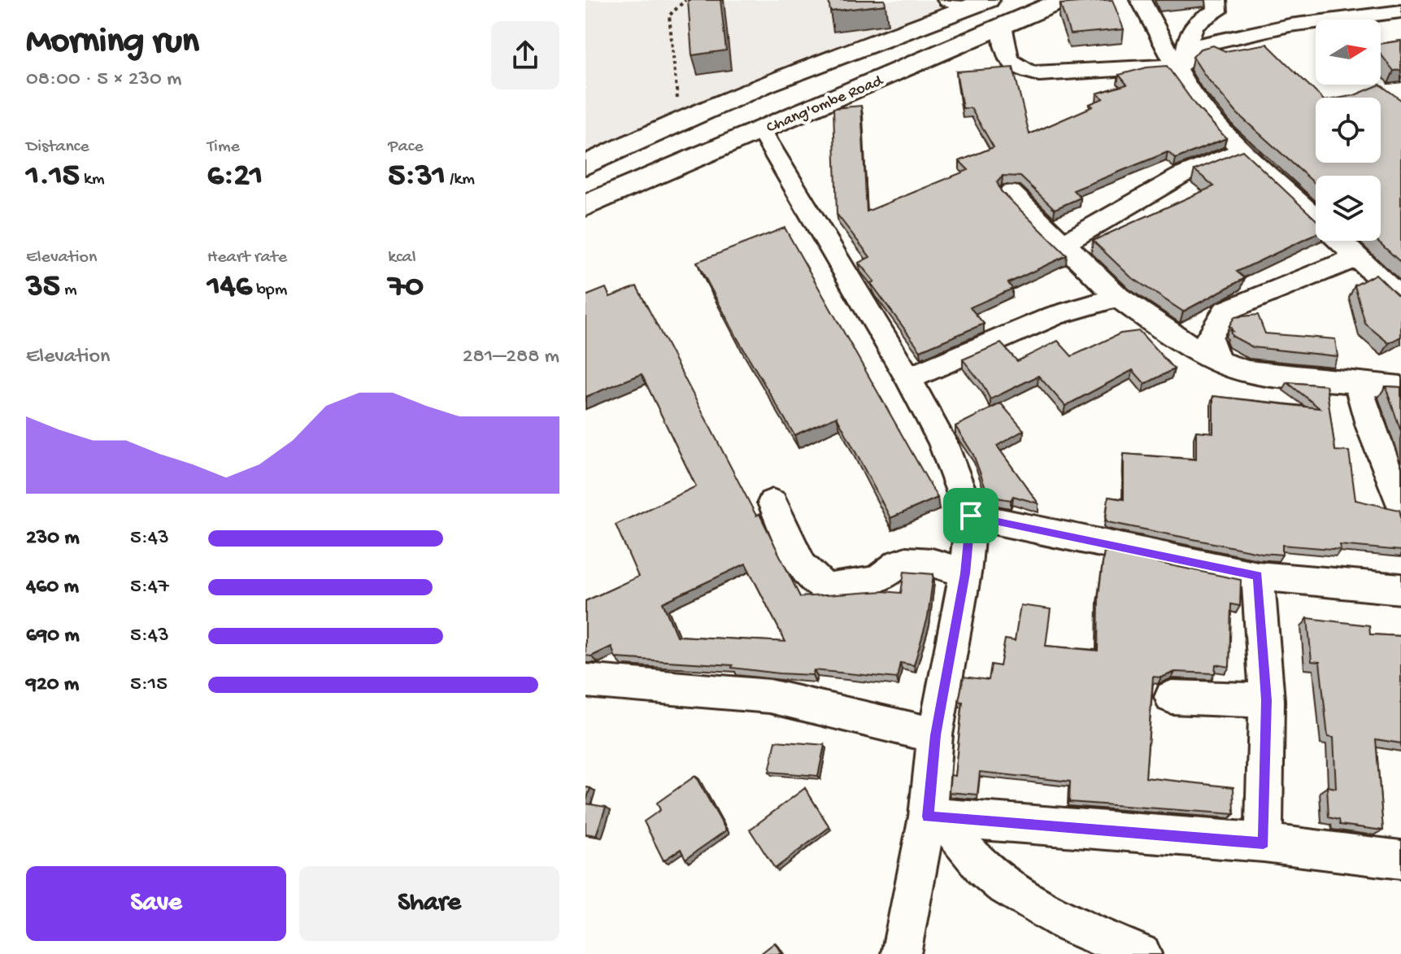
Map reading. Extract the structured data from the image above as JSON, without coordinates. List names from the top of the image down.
{
  "streets": {
    "main road": ["Chang'ombe Road"]
  },
  "north": "right",
  "page": {
    "heading": ["Morning run", "08:00 · 5 × 230 m"],
    "stats": [
      ["Distance", "1.15 km"],
      ["Time", "6:21"],
      ["Pace", "5:31 /km"],
      ["Elevation", "35 m"],
      ["Heart rate", "146 bpm"],
      ["kcal", "70"]
    ],
    "chart": ["Elevation", "281–288 m"],
    "list": [
      {
        "name": "230 m",
        "note": "5:43"
      },
      {
        "name": "460 m",
        "note": "5:47"
      },
      {
        "name": "690 m",
        "note": "5:43"
      },
      {
        "name": "920 m",
        "note": "5:15"
      }
    ],
    "buttons": ["Save", "Share"]
  }
}
